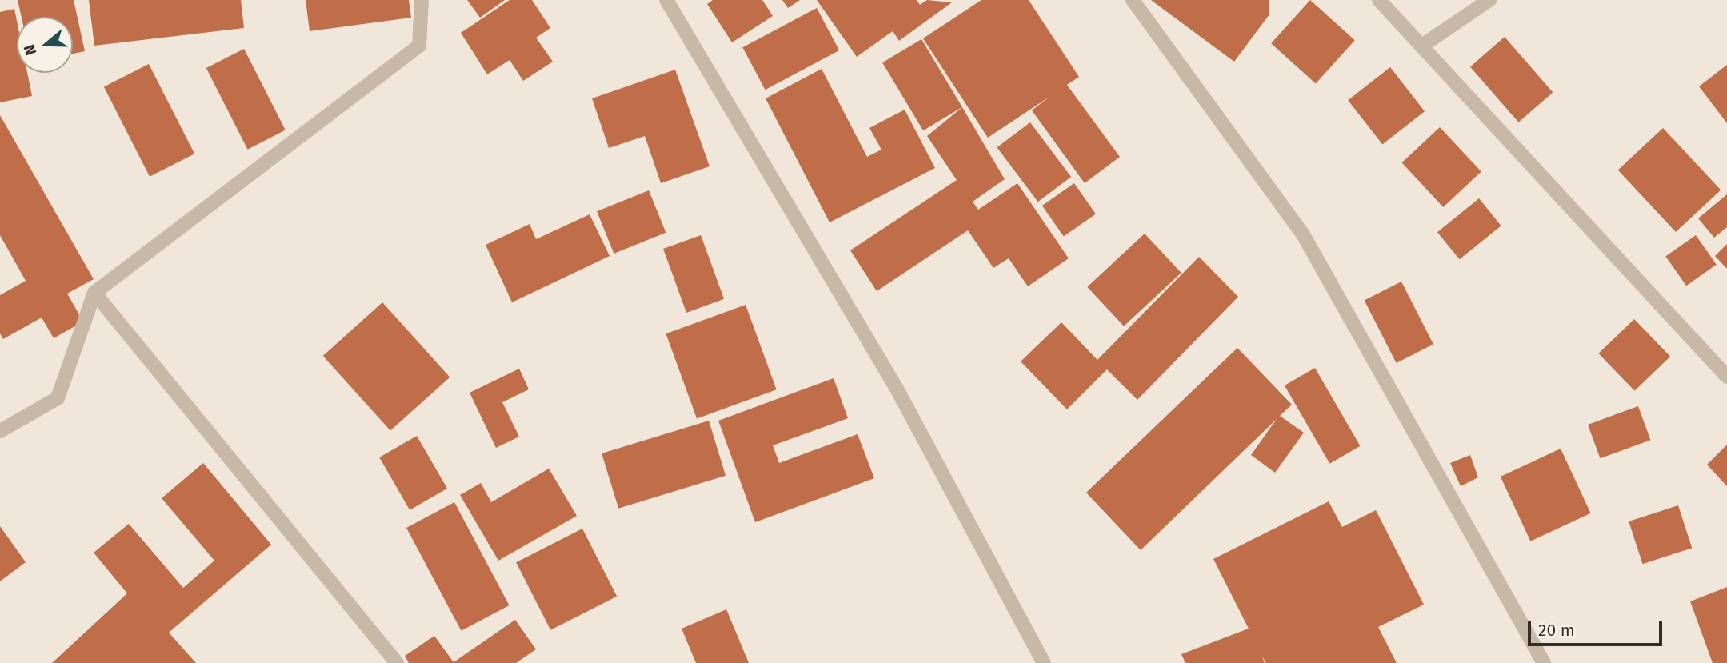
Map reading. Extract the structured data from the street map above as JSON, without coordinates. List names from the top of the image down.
{
  "scale_bar": "20 m",
  "north": "left"
}
